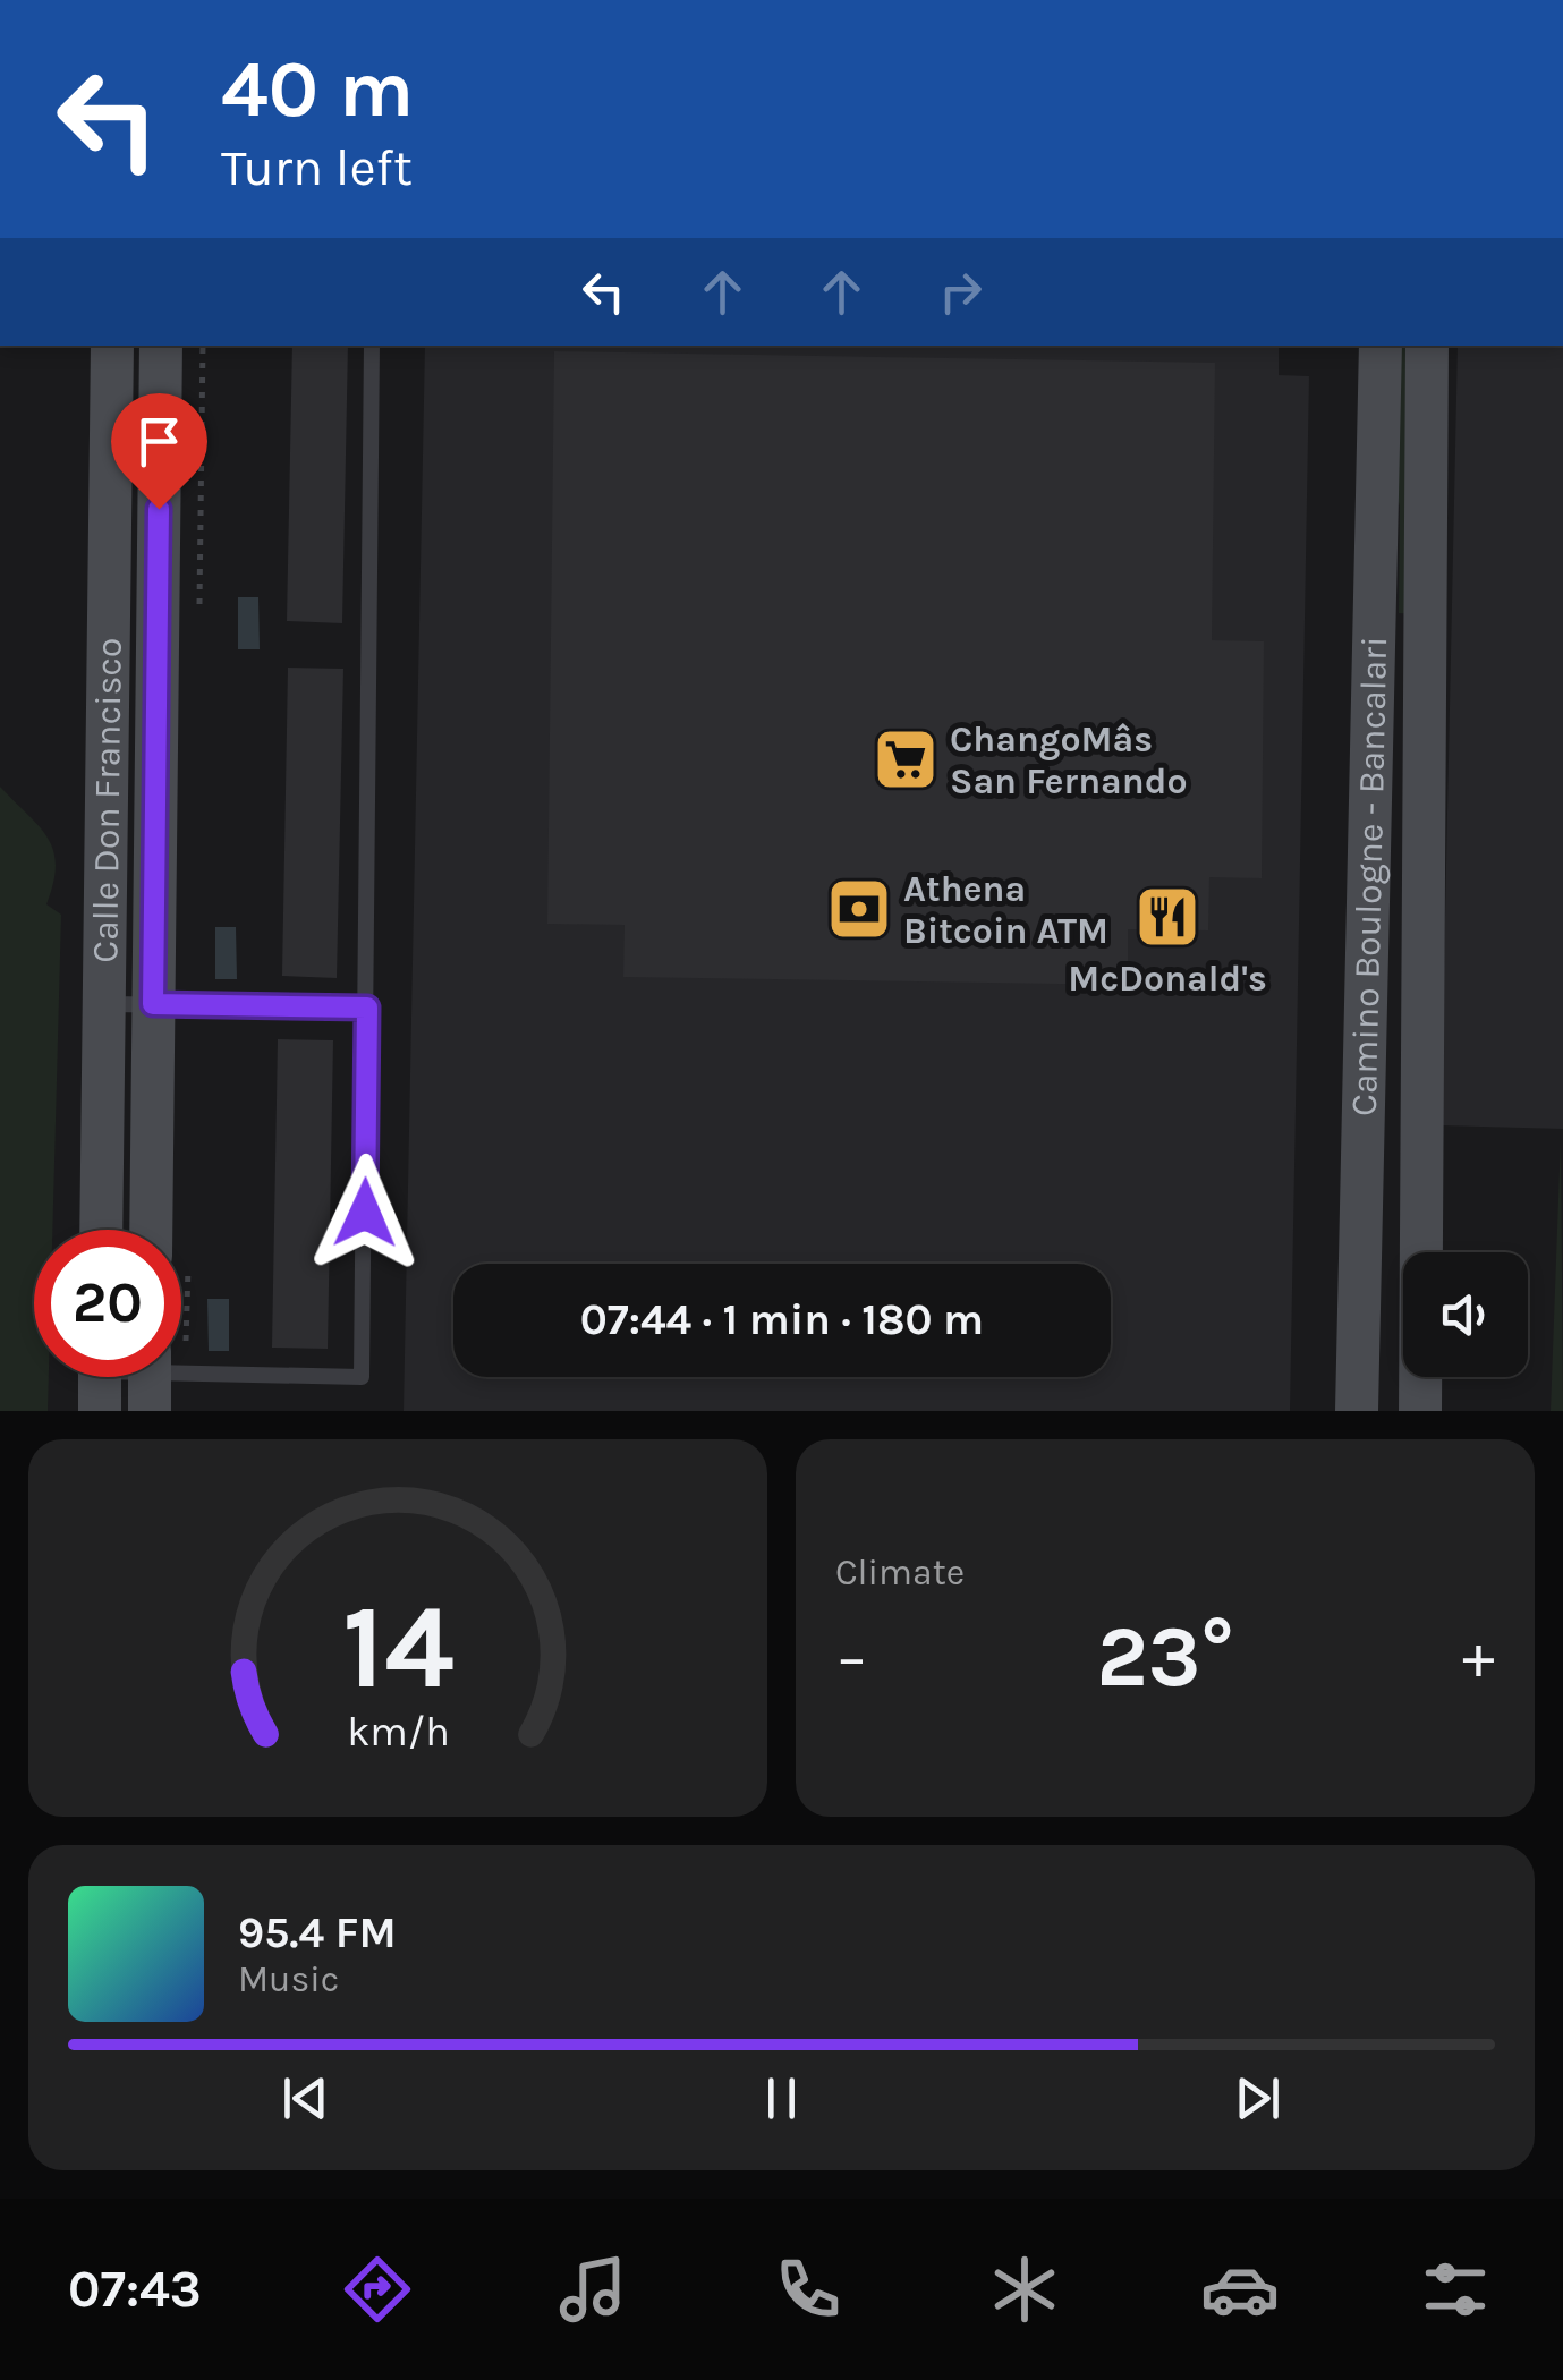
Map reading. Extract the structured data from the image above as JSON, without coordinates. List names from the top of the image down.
{
  "streets": {
    "main road": ["Calle Don Francisco", "Camino Boulogne - Bancalari"]
  },
  "places": {
    "supermarket": ["ChangoMâs San Fernando"],
    "bank": ["Athena Bitcoin ATM"],
    "restaurant": ["McDonald's"]
  },
  "page": {
    "turn": ["40 m", "Turn left"],
    "limit": "20",
    "trip": "07:44 · 1 min · 180 m",
    "tile": "Climate",
    "heat": ["−", "23°", "+"],
    "song": ["95.4 FM", "Music"],
    "tabs": "07:43",
    "gauge": ["14", "km/h"]
  }
}
